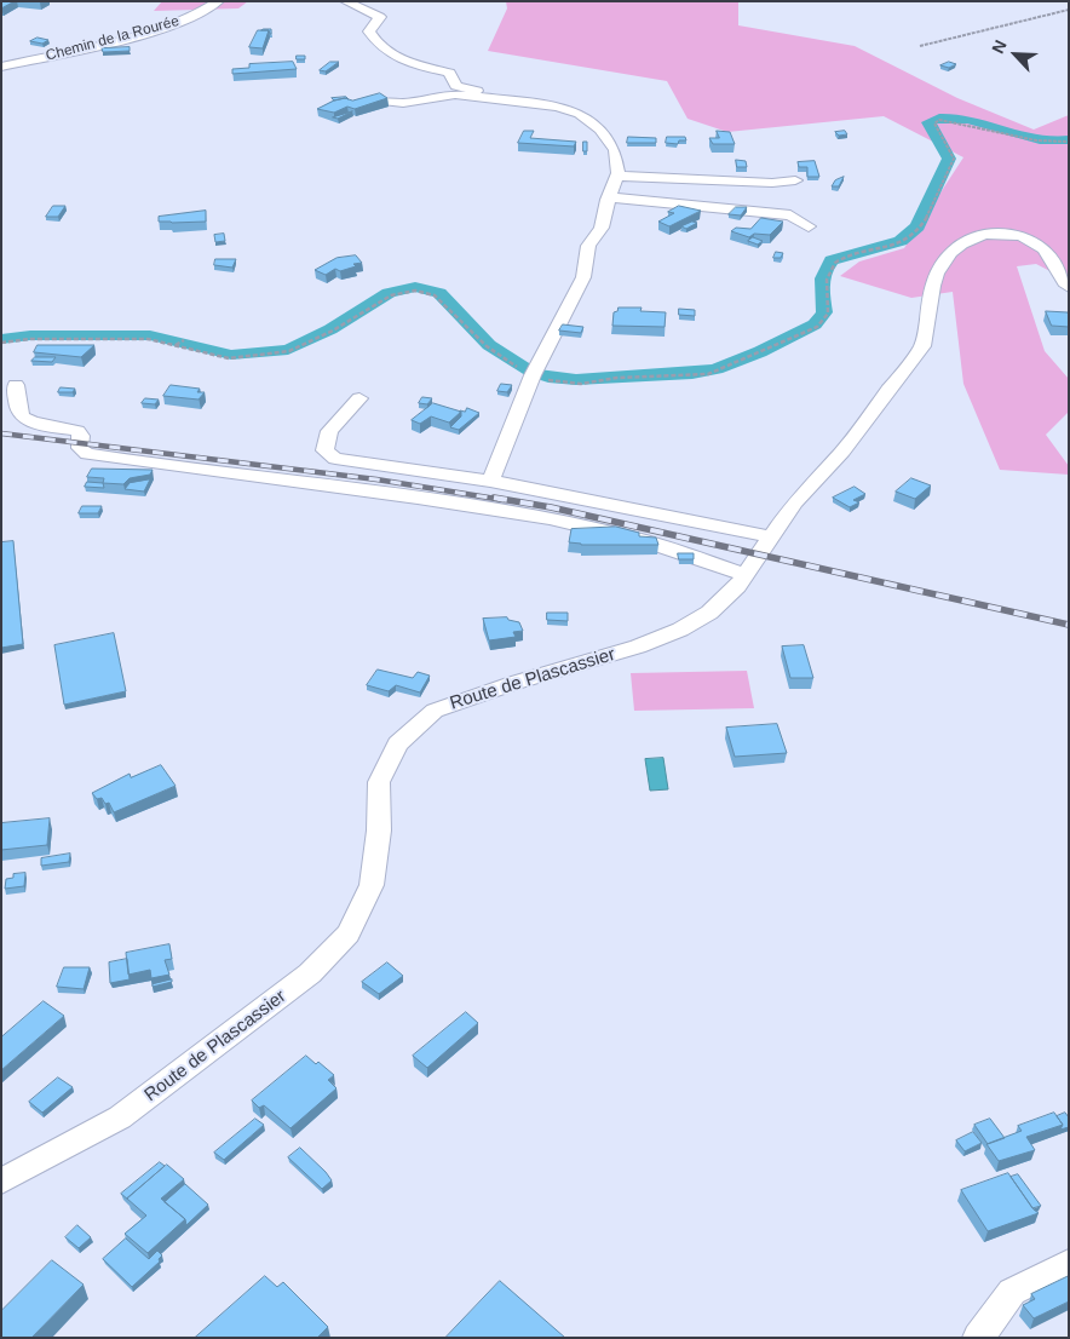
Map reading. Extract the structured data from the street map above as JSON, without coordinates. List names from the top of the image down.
{
  "streets": {
    "street": ["Chemin de la Rourée", "Route de Plascassier"]
  },
  "north": "top left"
}
